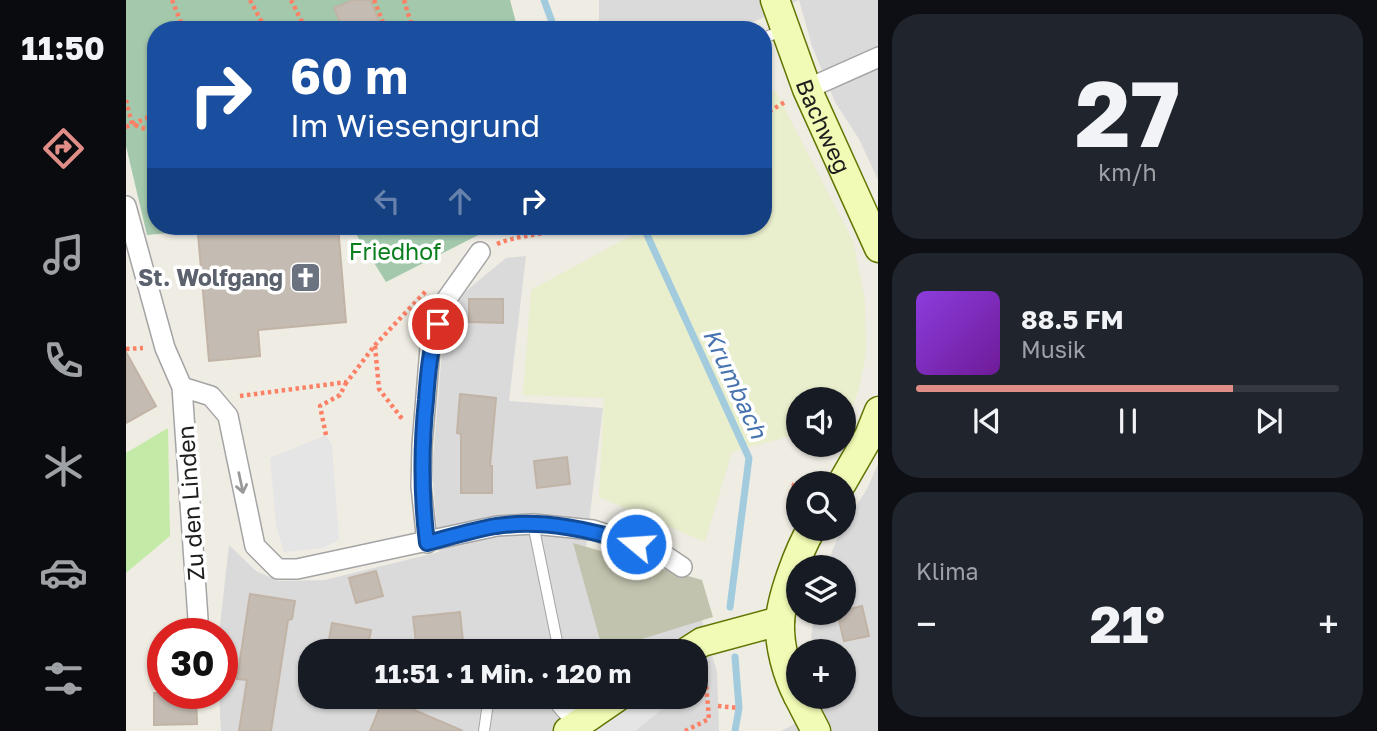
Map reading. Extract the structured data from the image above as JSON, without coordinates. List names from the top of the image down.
{
  "streets": {
    "street": ["Bachweg", "Zu den Linden"]
  },
  "water": ["Krumbach"],
  "parks": ["Friedhof"],
  "places": {
    "church": ["St. Wolfgang"]
  },
  "page": {
    "tabs": "11:50",
    "tile": [
      ["27", "km/h"],
      "Klima"
    ],
    "turn": ["60 m", "Im Wiesengrund"],
    "song": ["88.5 FM", "Musik"],
    "map_buttons": "+",
    "heat": ["−", "21°", "+"],
    "limit": "30",
    "trip": "11:51 · 1 Min. · 120 m"
  }
}
